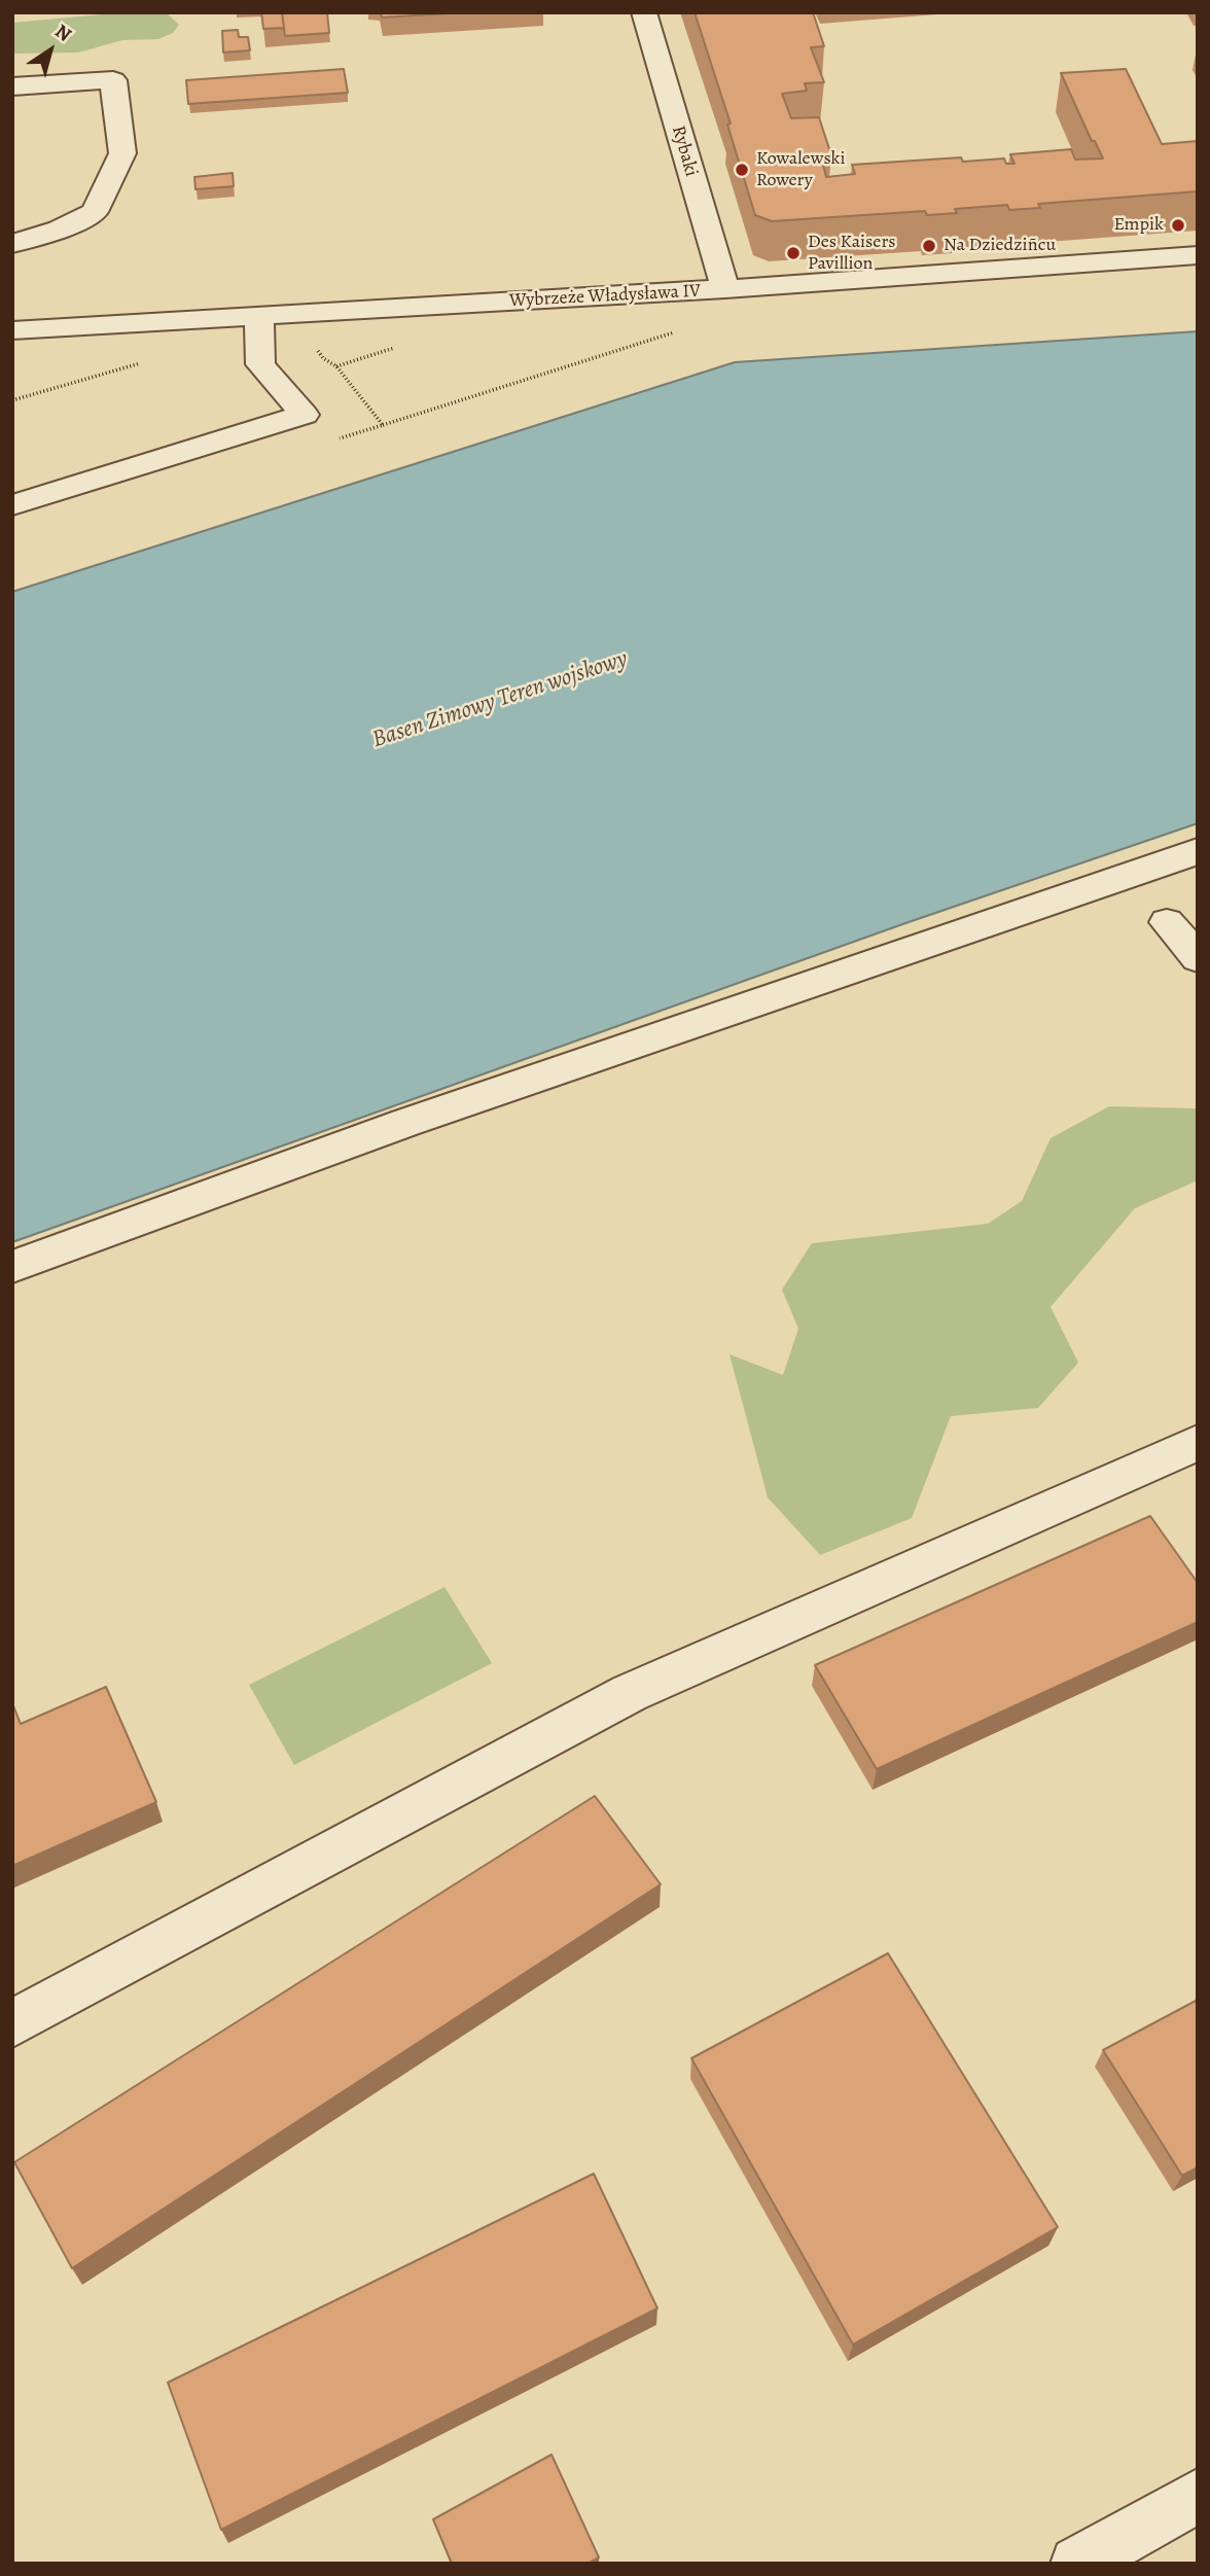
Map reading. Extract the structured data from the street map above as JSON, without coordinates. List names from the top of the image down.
{
  "streets": {
    "street": ["Rybaki", "Wybrzeże Władysława IV"]
  },
  "crossings": [
    ["Rybaki", "Wybrzeże Władysława IV"]
  ],
  "water": ["Basen Zimowy Teren wojskowy"],
  "places": [
    "Kowalewski Rowery",
    "Empik",
    "Na Dziedziñcu",
    "Des Kaisers Pavillion"
  ],
  "north": "top right"
}
